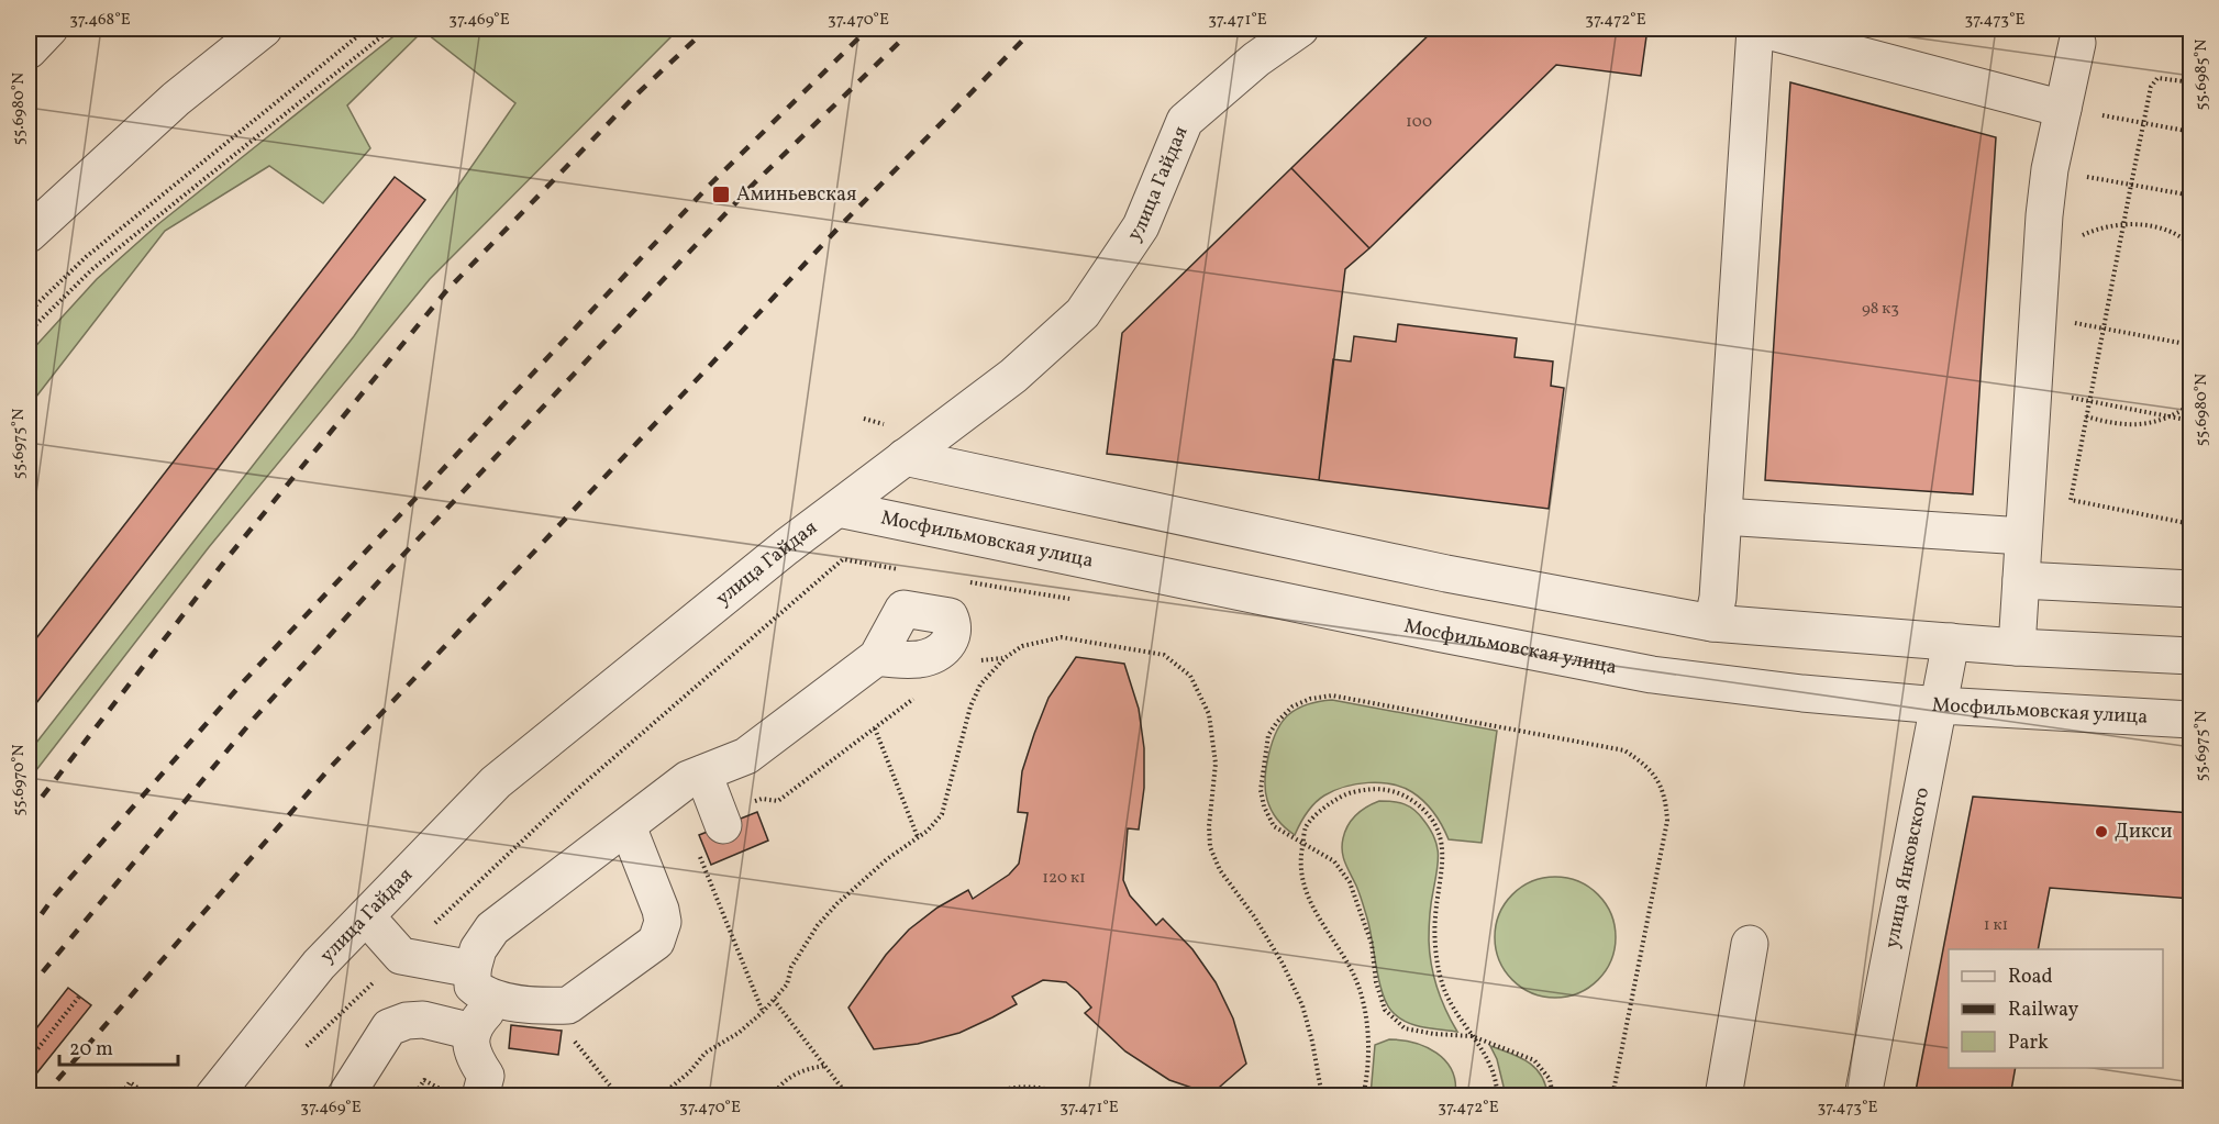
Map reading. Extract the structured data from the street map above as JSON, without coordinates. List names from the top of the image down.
{
  "streets": {
    "street": ["улица Гайдая", "Мосфильмовская улица", "улица Янковского"]
  },
  "crossings": [
    ["улица Гайдая", "Мосфильмовская улица"],
    ["Мосфильмовская улица", "улица Янковского"]
  ],
  "places": {
    "transit": ["Аминьевская"],
    "other": ["Дикси"]
  },
  "house_numbers": [
    "100",
    "98 к3",
    "120 к1",
    "1 к1"
  ],
  "legend": ["Road", "Railway", "Park"],
  "scale_bar": "20 m",
  "coordinates": [
    "37.468°E",
    "37.469°E",
    "37.470°E",
    "37.471°E",
    "37.472°E",
    "37.473°E",
    "55.6985°N",
    "55.6980°N",
    "55.6975°N",
    "55.6970°N"
  ]
}
